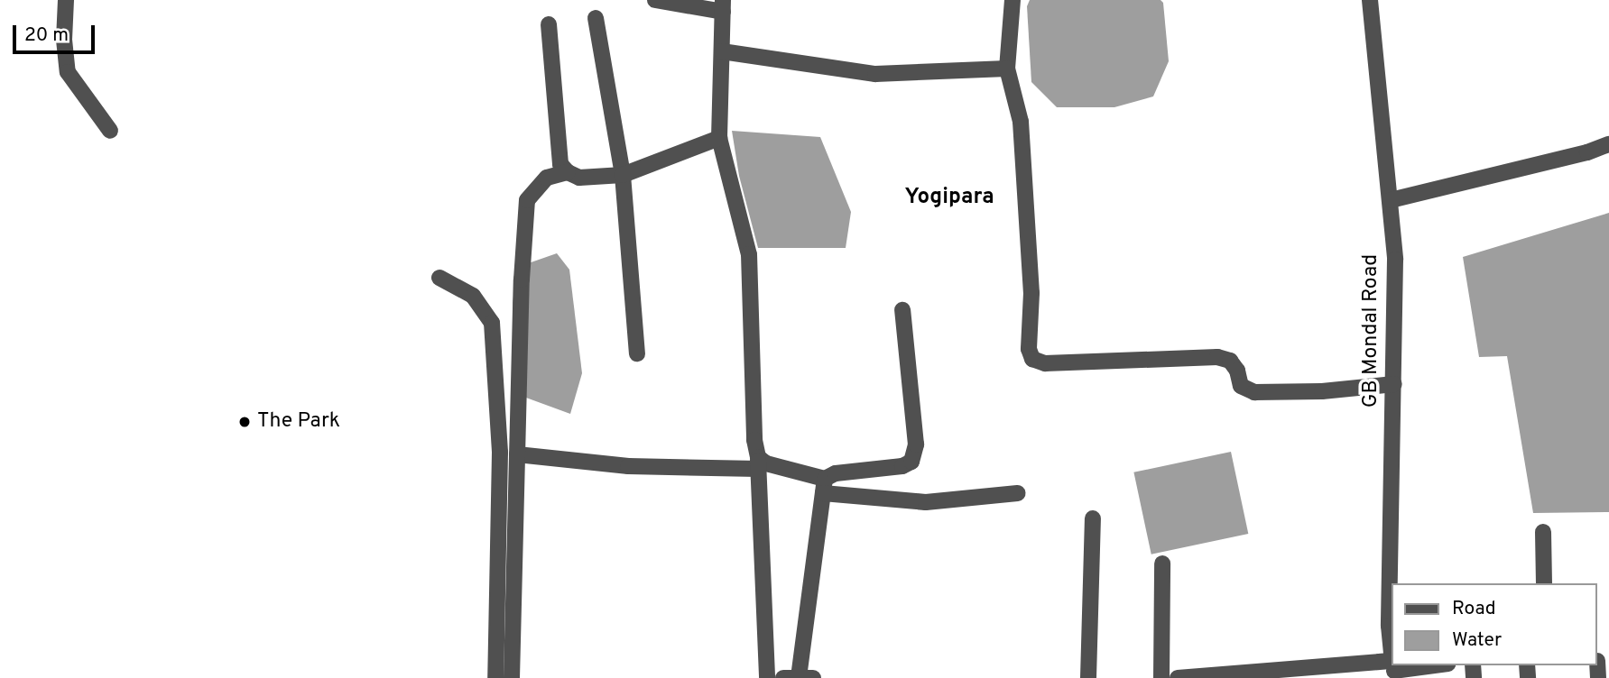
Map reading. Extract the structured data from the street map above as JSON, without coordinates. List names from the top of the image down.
{
  "streets": {
    "street": ["GB Mondal Road"]
  },
  "districts": ["Yogipara"],
  "places": ["The Park"],
  "legend": ["Road", "Water"],
  "scale_bar": "20 m"
}
